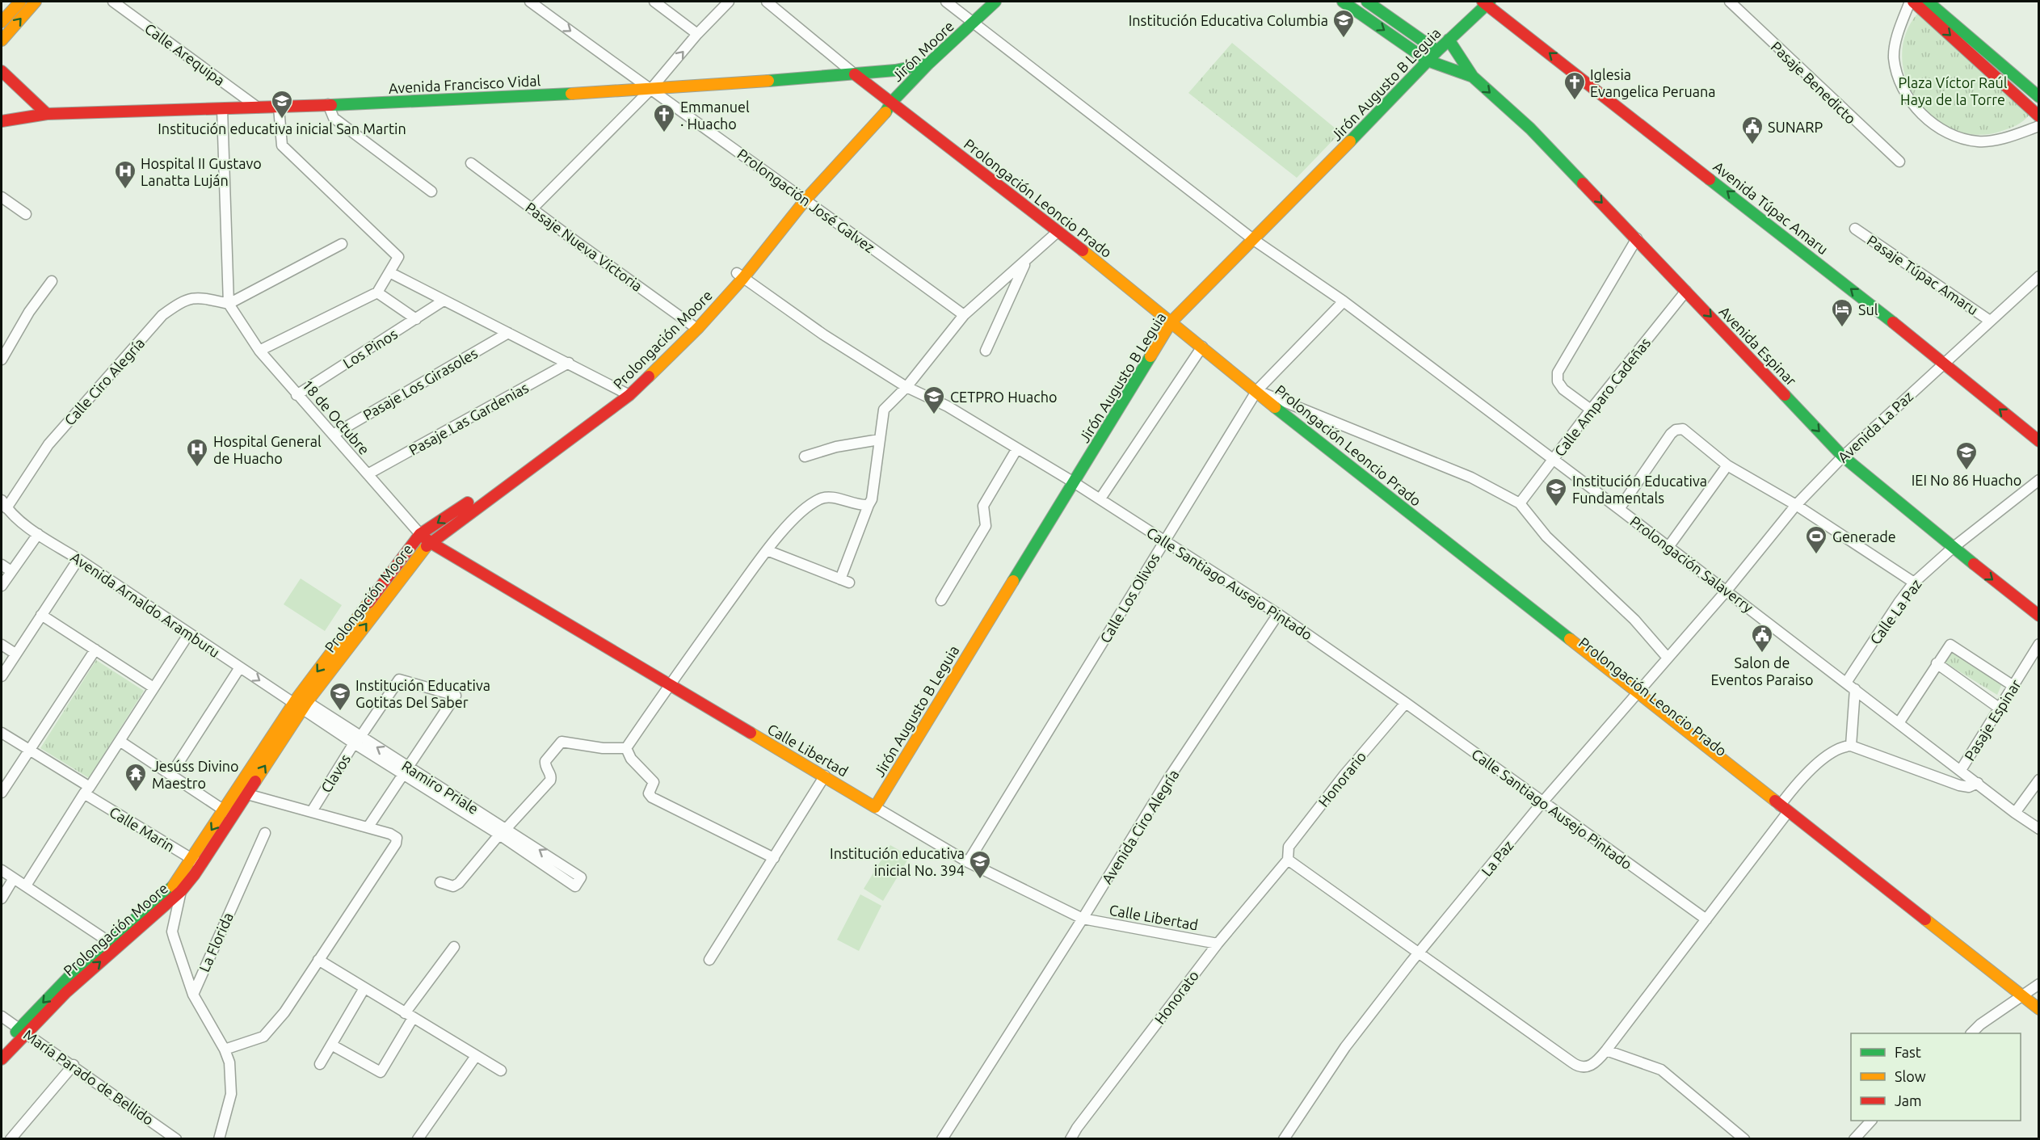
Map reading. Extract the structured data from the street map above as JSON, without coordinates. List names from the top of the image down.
{
  "streets": {
    "street": [
      "Jirón Moore",
      "Calle Arequipa",
      "Pasaje Benedicto",
      "Avenida Francisco Vidal",
      "Jirón Augusto B Leguia",
      "Prolongación Leoncio Prado",
      "Prolongación José Galvez",
      "Avenida Túpac Amaru",
      "Pasaje Nueva Victoria",
      "Pasaje Túpac Amaru",
      "Prolongación Moore",
      "Avenida Espinar",
      "Los Pinos",
      "Calle Ciro Alegría",
      "Pasaje Los Girasoles",
      "Calle Amparo Cadeñas",
      "18 de Octubre",
      "Pasaje Las Gardenias",
      "Avenida La Paz",
      "Prolongación Salaverry",
      "Calle Santiago Ausejo Pintado",
      "Calle Los Olivos",
      "Avenida Arnaldo Aramburu",
      "Calle La Paz",
      "Pasaje Espinar",
      "Calle Libertad",
      "Clavos",
      "Honorario",
      "Ramiro Priale",
      "Avenida Ciro Alegría",
      "Calle Marin",
      "La Paz",
      "La Florida",
      "Honorato",
      "María Parado de Bellido"
    ]
  },
  "crossings": [
    ["Jirón Moore", "Avenida Francisco Vidal"],
    ["Jirón Moore", "Prolongación Leoncio Prado"],
    ["Jirón Moore", "Prolongación José Galvez"],
    ["Jirón Moore", "Prolongación Moore"],
    ["Jirón Moore", "Prolongación Salaverry"],
    ["Calle Arequipa", "Avenida Francisco Vidal"],
    ["Avenida Francisco Vidal", "Prolongación Leoncio Prado"],
    ["Avenida Francisco Vidal", "Prolongación José Galvez"],
    ["Jirón Augusto B Leguia", "Prolongación Leoncio Prado"],
    ["Jirón Augusto B Leguia", "Avenida Túpac Amaru"],
    ["Jirón Augusto B Leguia", "Avenida Espinar"],
    ["Jirón Augusto B Leguia", "Prolongación Salaverry"],
    ["Jirón Augusto B Leguia", "Calle Santiago Ausejo Pintado"],
    ["Jirón Augusto B Leguia", "Calle Libertad"],
    ["Prolongación Leoncio Prado", "Calle Amparo Cadeñas"],
    ["Prolongación Leoncio Prado", "Calle Los Olivos"],
    ["Prolongación Leoncio Prado", "La Paz"],
    ["Prolongación José Galvez", "Prolongación Moore"],
    ["Avenida Túpac Amaru", "Avenida La Paz"],
    ["Pasaje Nueva Victoria", "Prolongación Moore"],
    ["Pasaje Túpac Amaru", "Avenida La Paz"],
    ["Prolongación Moore", "18 de Octubre"],
    ["Prolongación Moore", "Calle Santiago Ausejo Pintado"],
    ["Prolongación Moore", "Avenida Arnaldo Aramburu"],
    ["Prolongación Moore", "Calle Libertad"],
    ["Prolongación Moore", "Ramiro Priale"],
    ["Prolongación Moore", "Calle Marin"],
    ["Prolongación Moore", "María Parado de Bellido"],
    ["Avenida Espinar", "Calle Amparo Cadeñas"],
    ["Avenida Espinar", "Avenida La Paz"],
    ["Avenida Espinar", "Calle La Paz"],
    ["Los Pinos", "18 de Octubre"],
    ["Calle Ciro Alegría", "18 de Octubre"],
    ["Calle Ciro Alegría", "Avenida Arnaldo Aramburu"],
    ["Pasaje Los Girasoles", "18 de Octubre"],
    ["Calle Amparo Cadeñas", "Prolongación Salaverry"],
    ["18 de Octubre", "Pasaje Las Gardenias"],
    ["18 de Octubre", "Calle Libertad"],
    ["Avenida La Paz", "Prolongación Salaverry"],
    ["Avenida La Paz", "La Paz"],
    ["Prolongación Salaverry", "Calle Los Olivos"],
    ["Prolongación Salaverry", "Calle La Paz"],
    ["Prolongación Salaverry", "Pasaje Espinar"],
    ["Prolongación Salaverry", "La Paz"],
    ["Calle Santiago Ausejo Pintado", "Calle Los Olivos"],
    ["Calle Santiago Ausejo Pintado", "Honorario"],
    ["Calle Santiago Ausejo Pintado", "Avenida Ciro Alegría"],
    ["Calle Santiago Ausejo Pintado", "La Paz"],
    ["Calle Los Olivos", "Calle Libertad"],
    ["Avenida Arnaldo Aramburu", "Ramiro Priale"],
    ["Calle Libertad", "Avenida Ciro Alegría"],
    ["Calle Libertad", "Honorato"],
    ["Clavos", "Ramiro Priale"],
    ["Honorario", "Honorato"]
  ],
  "one_way": ["Avenida Túpac Amaru", "Avenida Espinar"],
  "parks": ["Plaza Víctor Raúl Haya de la Torre"],
  "places": {
    "school or university": [
      "Institución Educativa Columbia",
      "Institución educativa inicial San Martin",
      "CETPRO Huacho",
      "IEI No 86 Huacho",
      "Institución Educativa Fundamentals",
      "Institución Educativa Gotitas Del Saber",
      "Institución educativa inicial No. 394"
    ],
    "church": ["Iglesia Evangelica Peruana", "Emmanuel · Huacho"],
    "public building": ["SUNARP", "Salon de Eventos Paraiso"],
    "hospital": ["Hospital II Gustavo Lanatta Luján", "Hospital General de Huacho"],
    "hotel": ["Sul"],
    "sports": ["Generade"],
    "temple": ["Jesúss Divino Maestro"]
  },
  "legend": ["Fast", "Slow", "Jam"]
}
